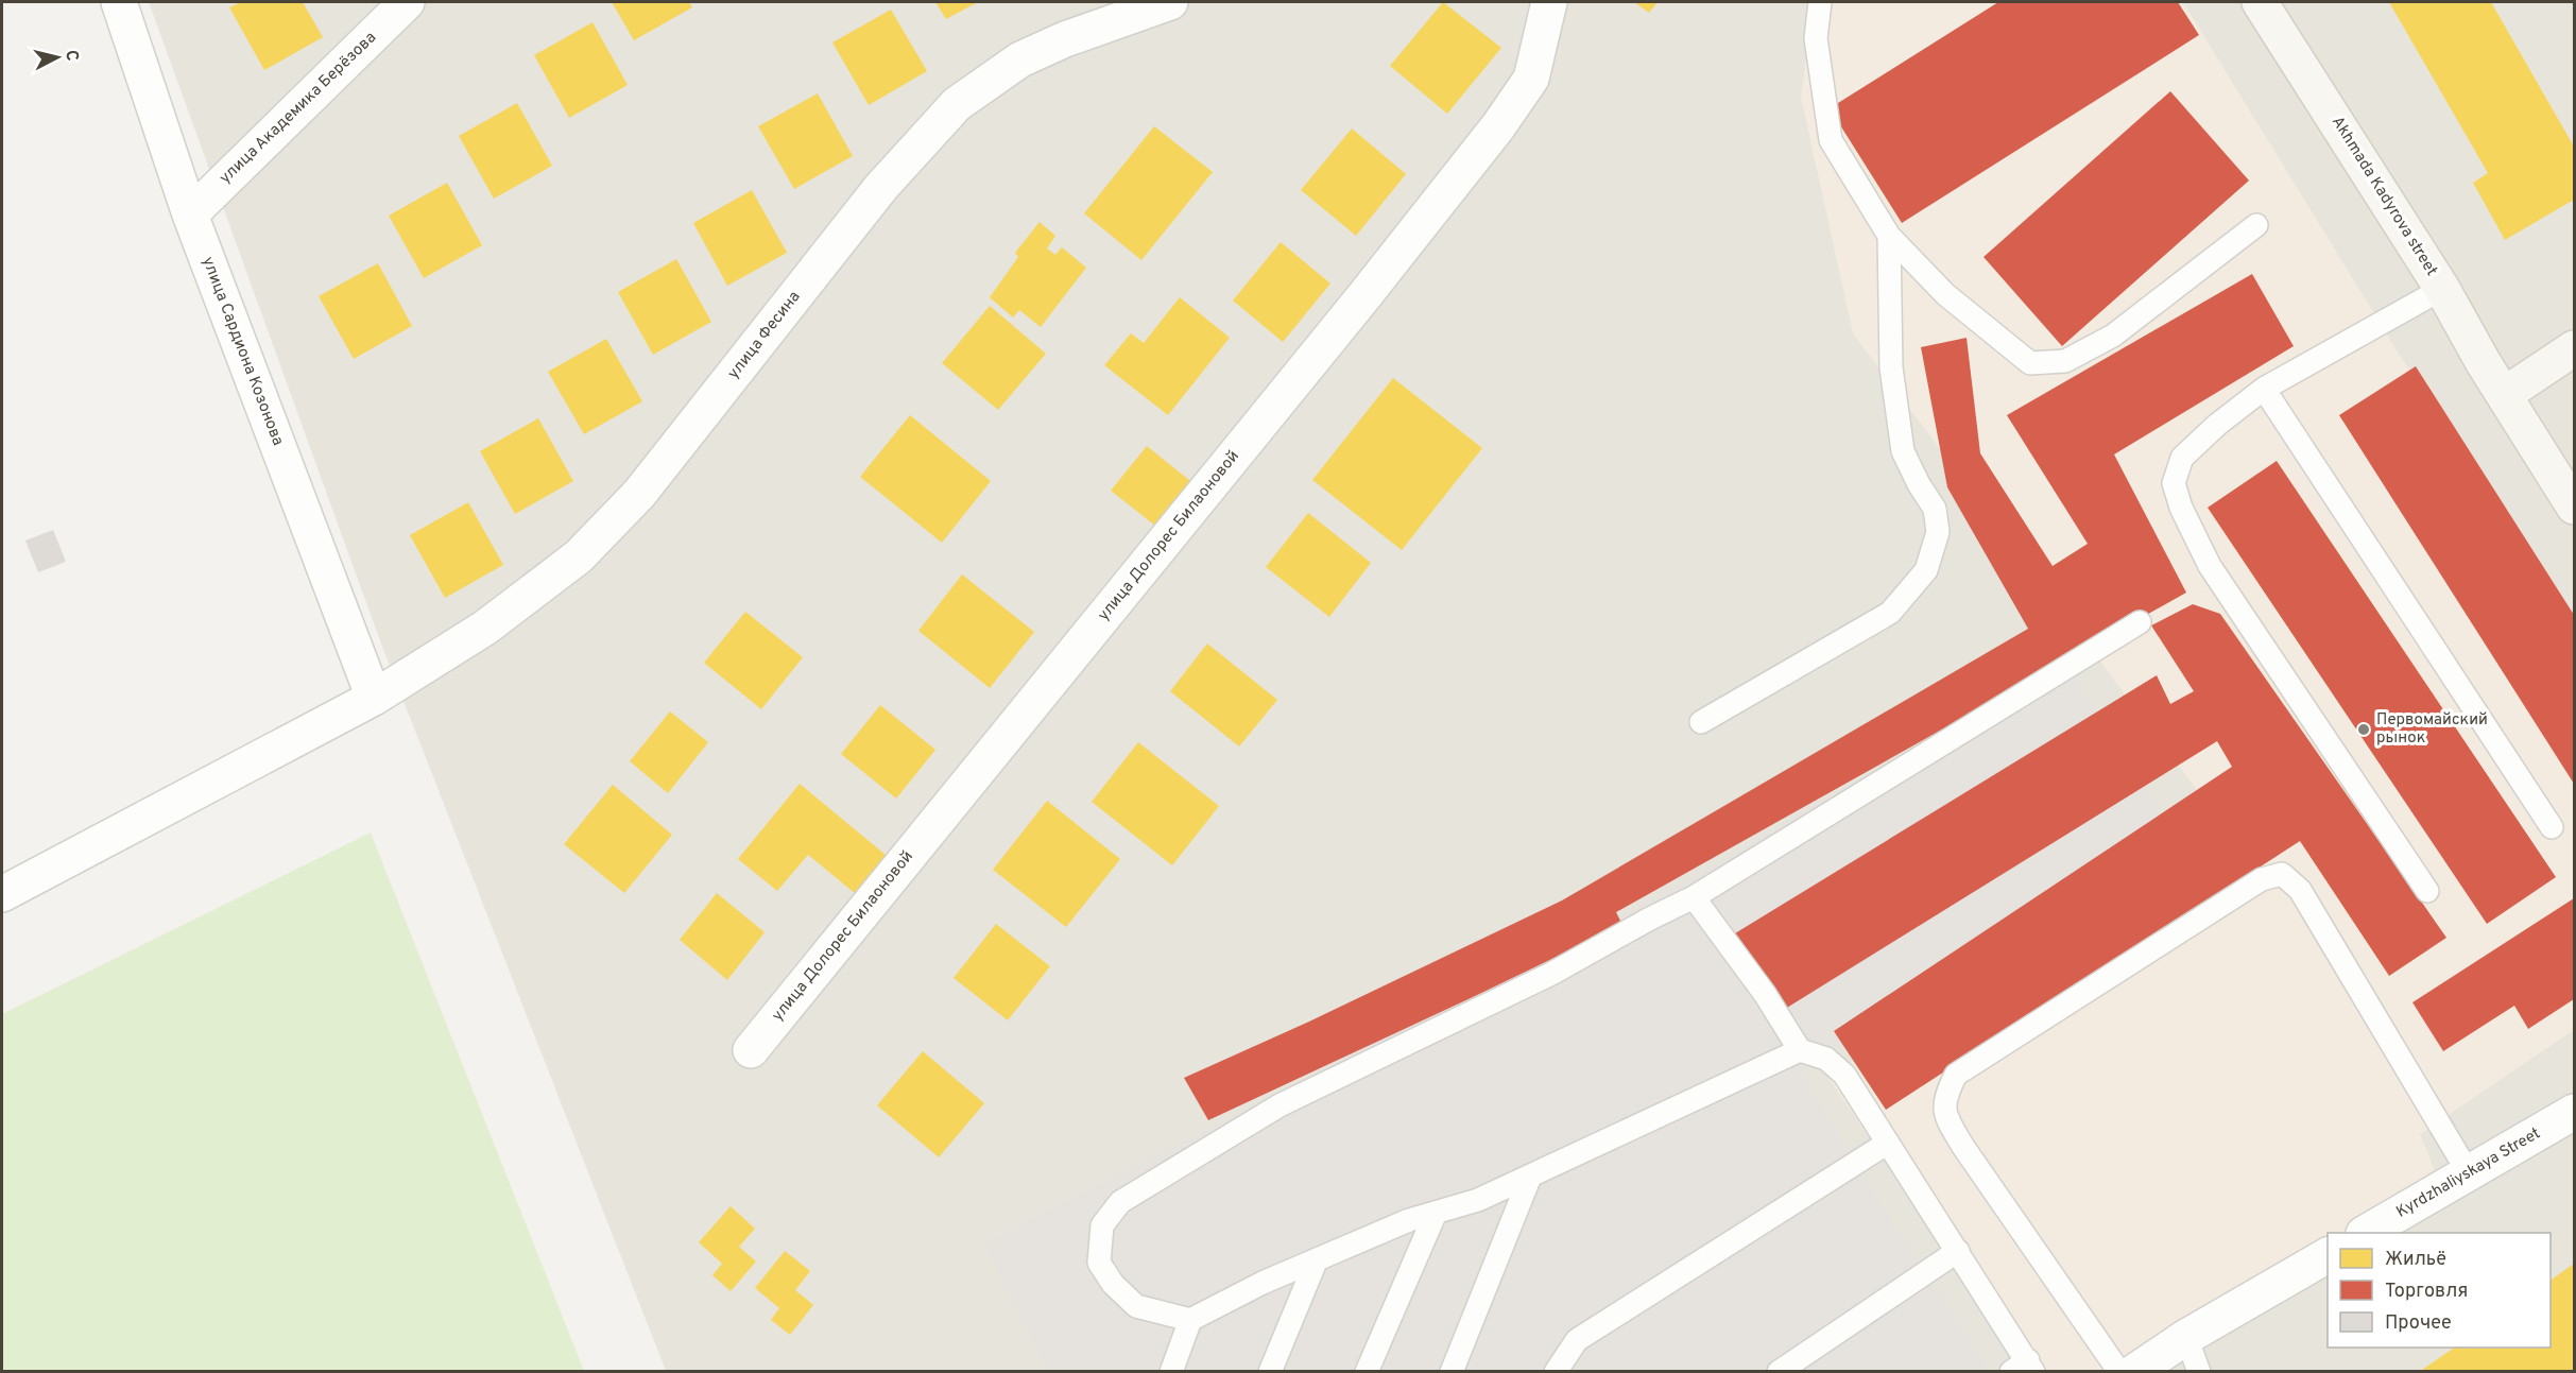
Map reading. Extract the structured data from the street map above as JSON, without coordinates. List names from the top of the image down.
{
  "streets": {
    "street": [
      "улица Академика Берёзова",
      "Akhmada Kadyrova street",
      "улица Фесина",
      "улица Сардиона Козонова",
      "улица Долорес Билаоновой",
      "Kyrdzhaliyskaya Street"
    ]
  },
  "crossings": [
    ["улица Академика Берёзова", "улица Сардиона Козонова"],
    ["улица Фесина", "улица Сардиона Козонова"]
  ],
  "places": ["Первомайский рынок"],
  "legend": ["Жильё", "Торговля", "Прочее"],
  "north": "right"
}
